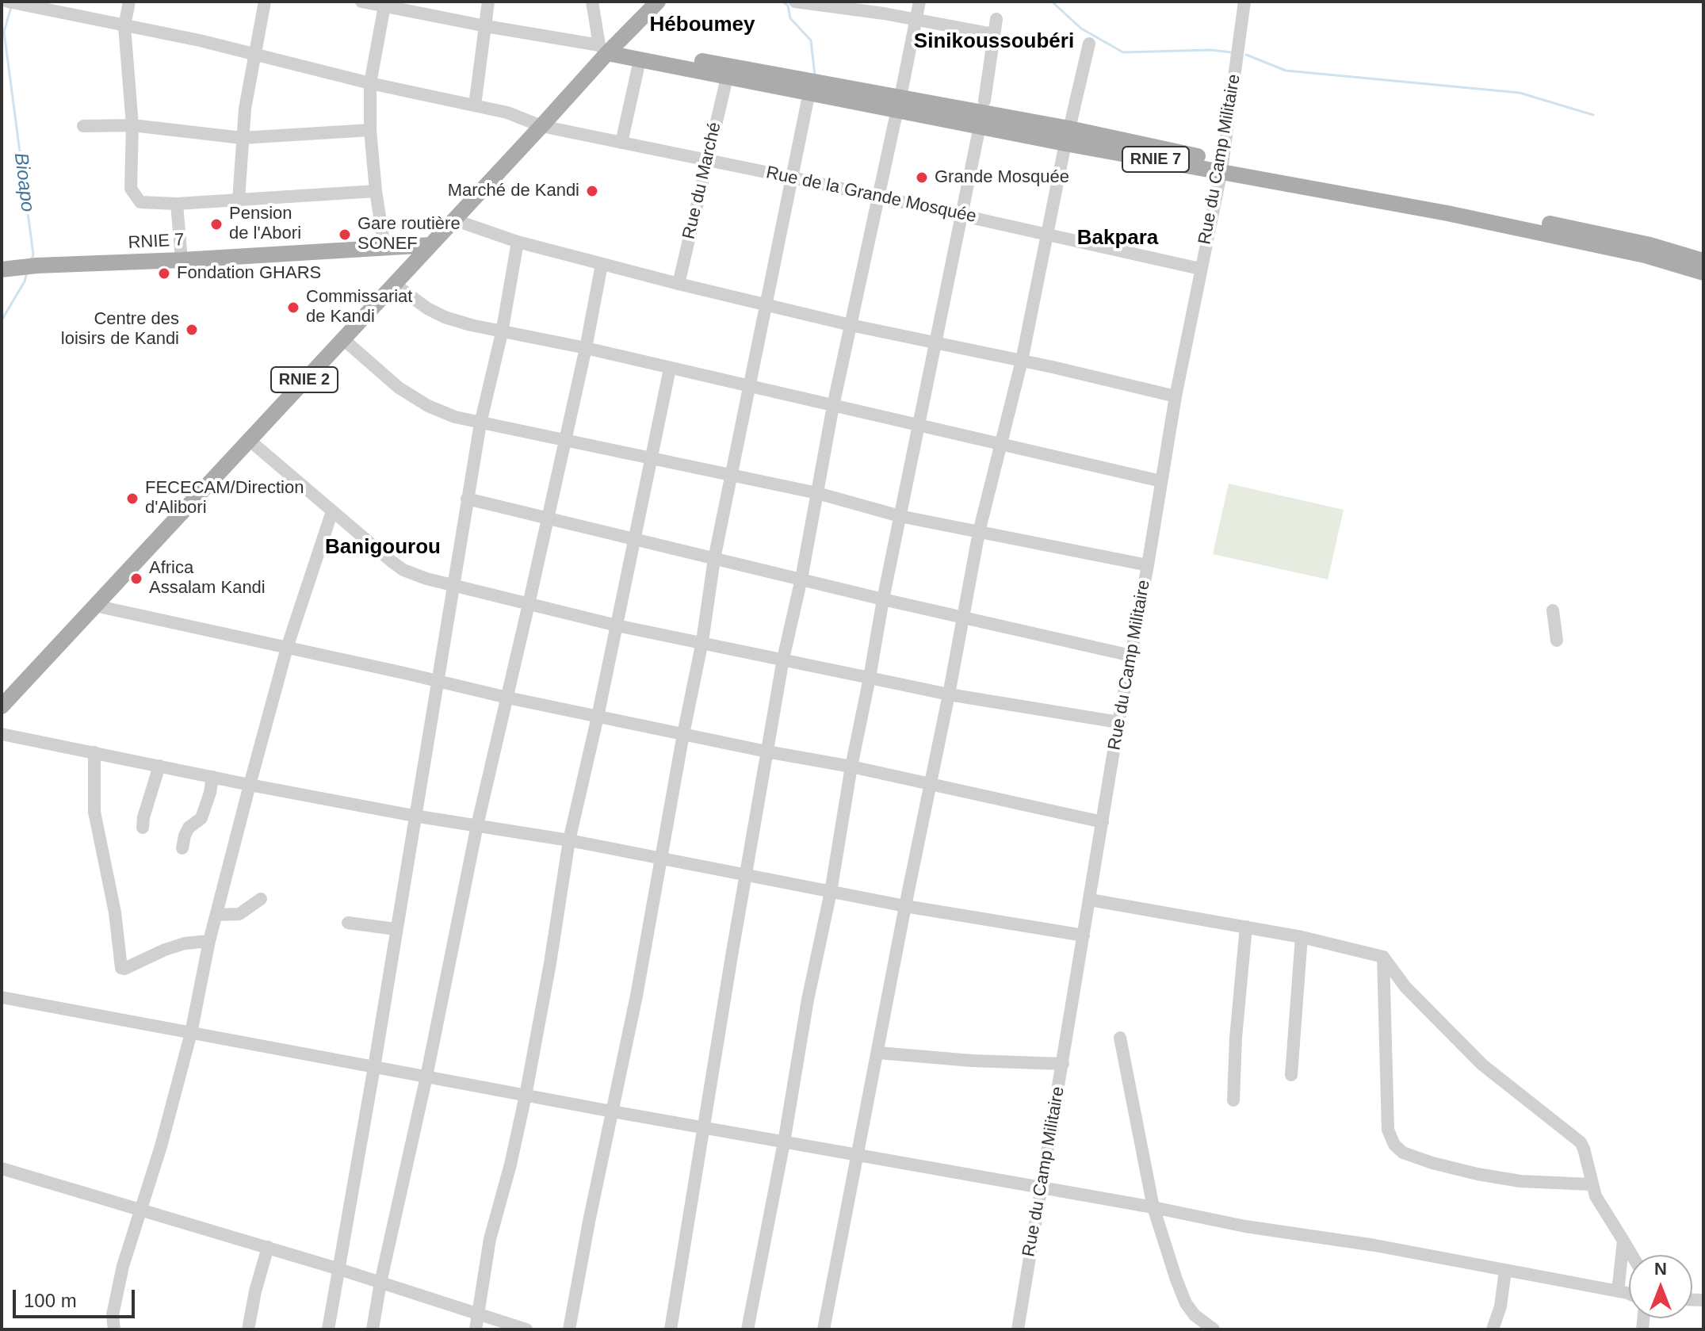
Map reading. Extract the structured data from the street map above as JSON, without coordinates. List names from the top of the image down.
{
  "streets": {
    "main road": ["RNIE 7", "RNIE 2"],
    "street": ["Rue du Camp Militaire", "Rue du Marché", "Rue de la Grande Mosquée"]
  },
  "crossings": [
    ["RNIE 7", "Rue du Camp Militaire"],
    ["RNIE 7", "Rue du Marché"],
    ["RNIE 7", "RNIE 2"],
    ["Rue du Camp Militaire", "Rue de la Grande Mosquée"],
    ["Rue du Marché", "Rue de la Grande Mosquée"],
    ["Rue de la Grande Mosquée", "RNIE 2"]
  ],
  "districts": [
    "Héboumey",
    "Sinikoussoubéri",
    "Bakpara",
    "Banigourou"
  ],
  "water": ["Bioapo"],
  "places": [
    "Grande Mosquée",
    "Marché de Kandi",
    "Pension de l'Abori",
    "Gare routière SONEF",
    "Fondation GHARS",
    "Commissariat de Kandi",
    "Centre des loisirs de Kandi",
    "FECECAM/Direction d'Alibori",
    "Africa Assalam Kandi"
  ],
  "scale_bar": "100 m",
  "north": "top"
}
